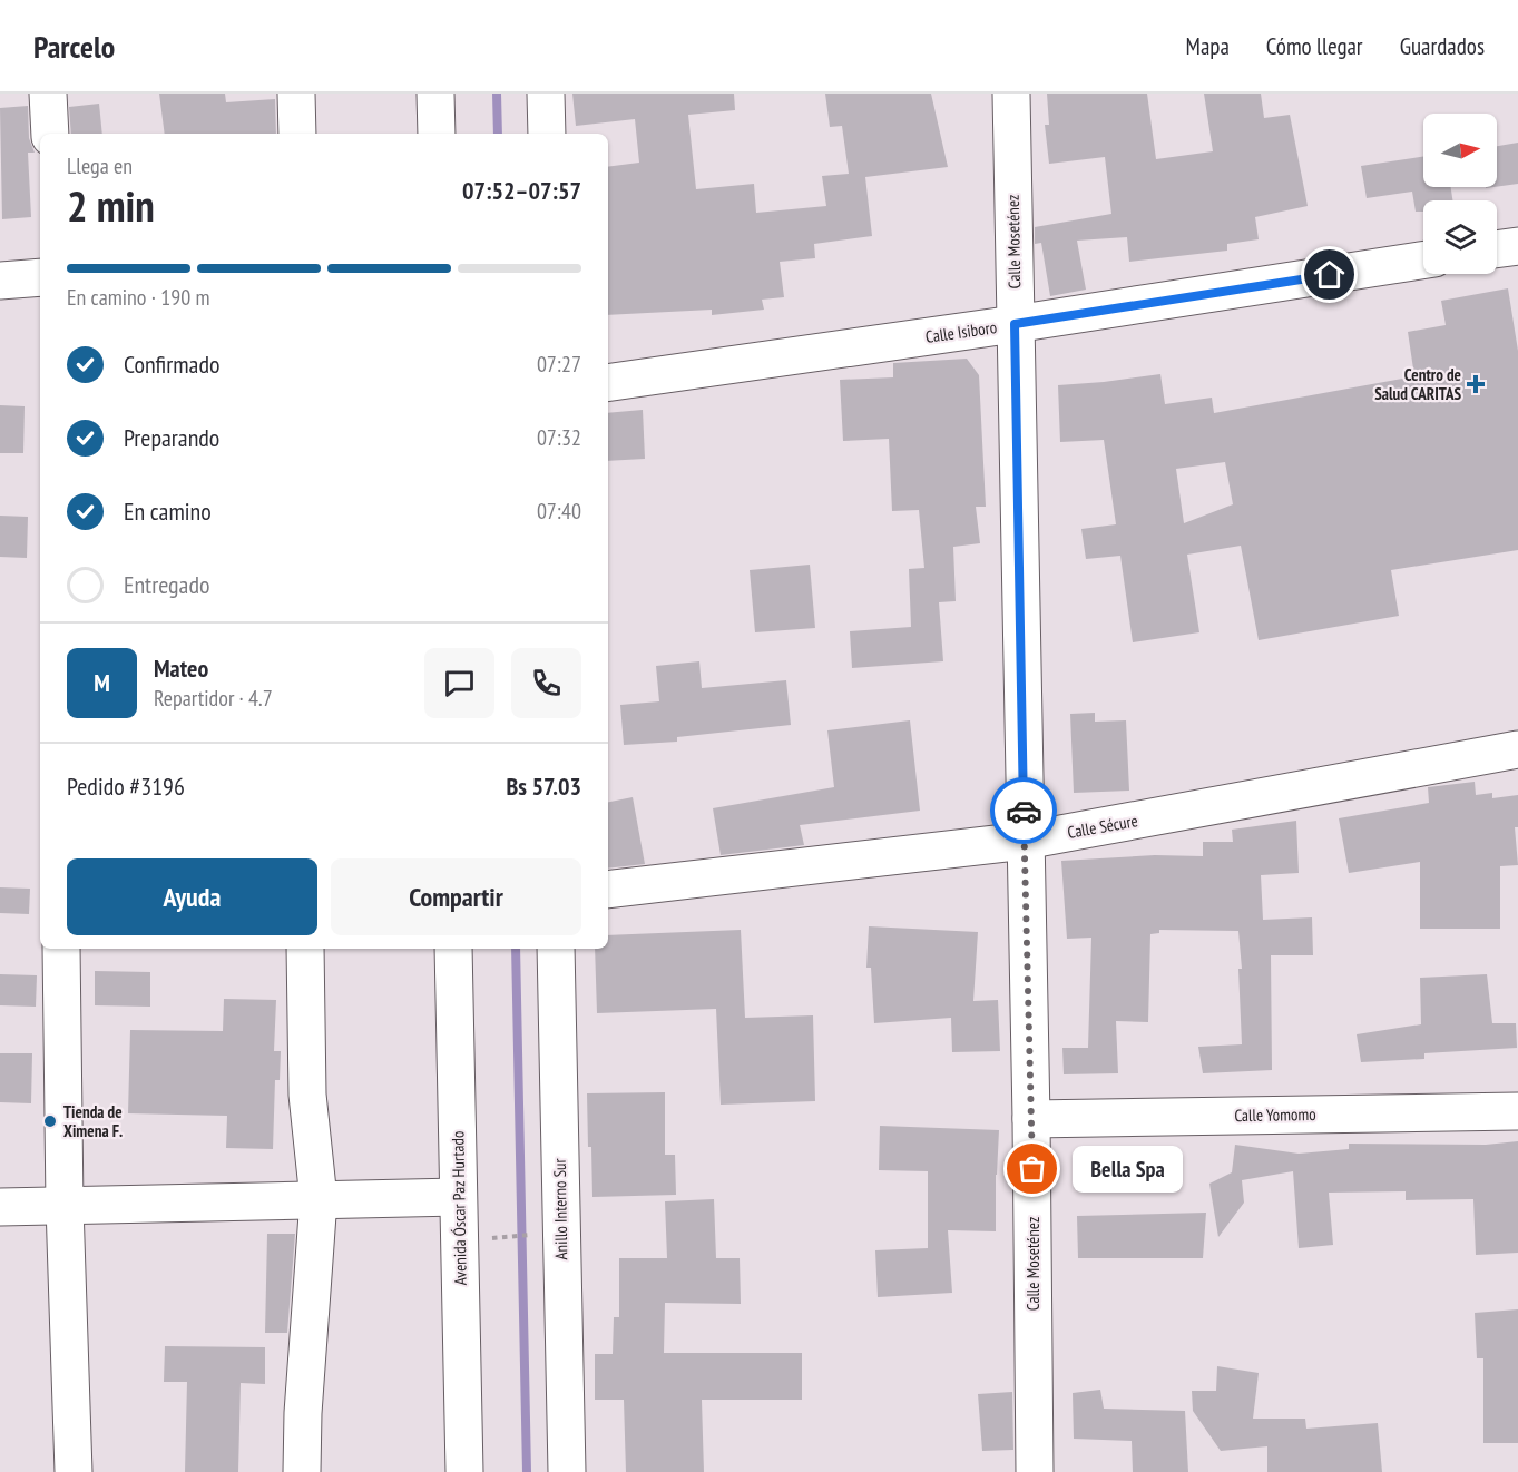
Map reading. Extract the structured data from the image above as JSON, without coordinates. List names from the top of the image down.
{
  "streets": {
    "main road": [
      "Calle Moseténez",
      "Calle Isiboro",
      "Calle Sécure",
      "Calle Yomomo",
      "Avenida Óscar Paz Hurtado",
      "Anillo Interno Sur"
    ]
  },
  "crossings": [
    ["Calle Moseténez", "Calle Isiboro"],
    ["Calle Moseténez", "Calle Sécure"],
    ["Calle Moseténez", "Calle Yomomo"]
  ],
  "places": {
    "health": ["Centro de Salud CARITAS"],
    "other": ["Tienda de Ximena F.", "Bella Spa"]
  },
  "north": "right",
  "page": {
    "header": "Parcelo",
    "nav": ["Mapa", "Cómo llegar", "Guardados"],
    "heading": ["2 min", "Llega en", "07:52–07:57"],
    "panel": [
      "Mateo",
      "Repartidor · 4.7",
      "Pedido #3196",
      "Bs 57.03"
    ],
    "bar": "En camino · 190 m",
    "list": [
      ["Confirmado", "07:27"],
      ["Preparando", "07:32"],
      ["En camino", "07:40"],
      "Entregado"
    ],
    "round": "M",
    "buttons": ["Ayuda", "Compartir"],
    "bubble": "Bella Spa"
  }
}
